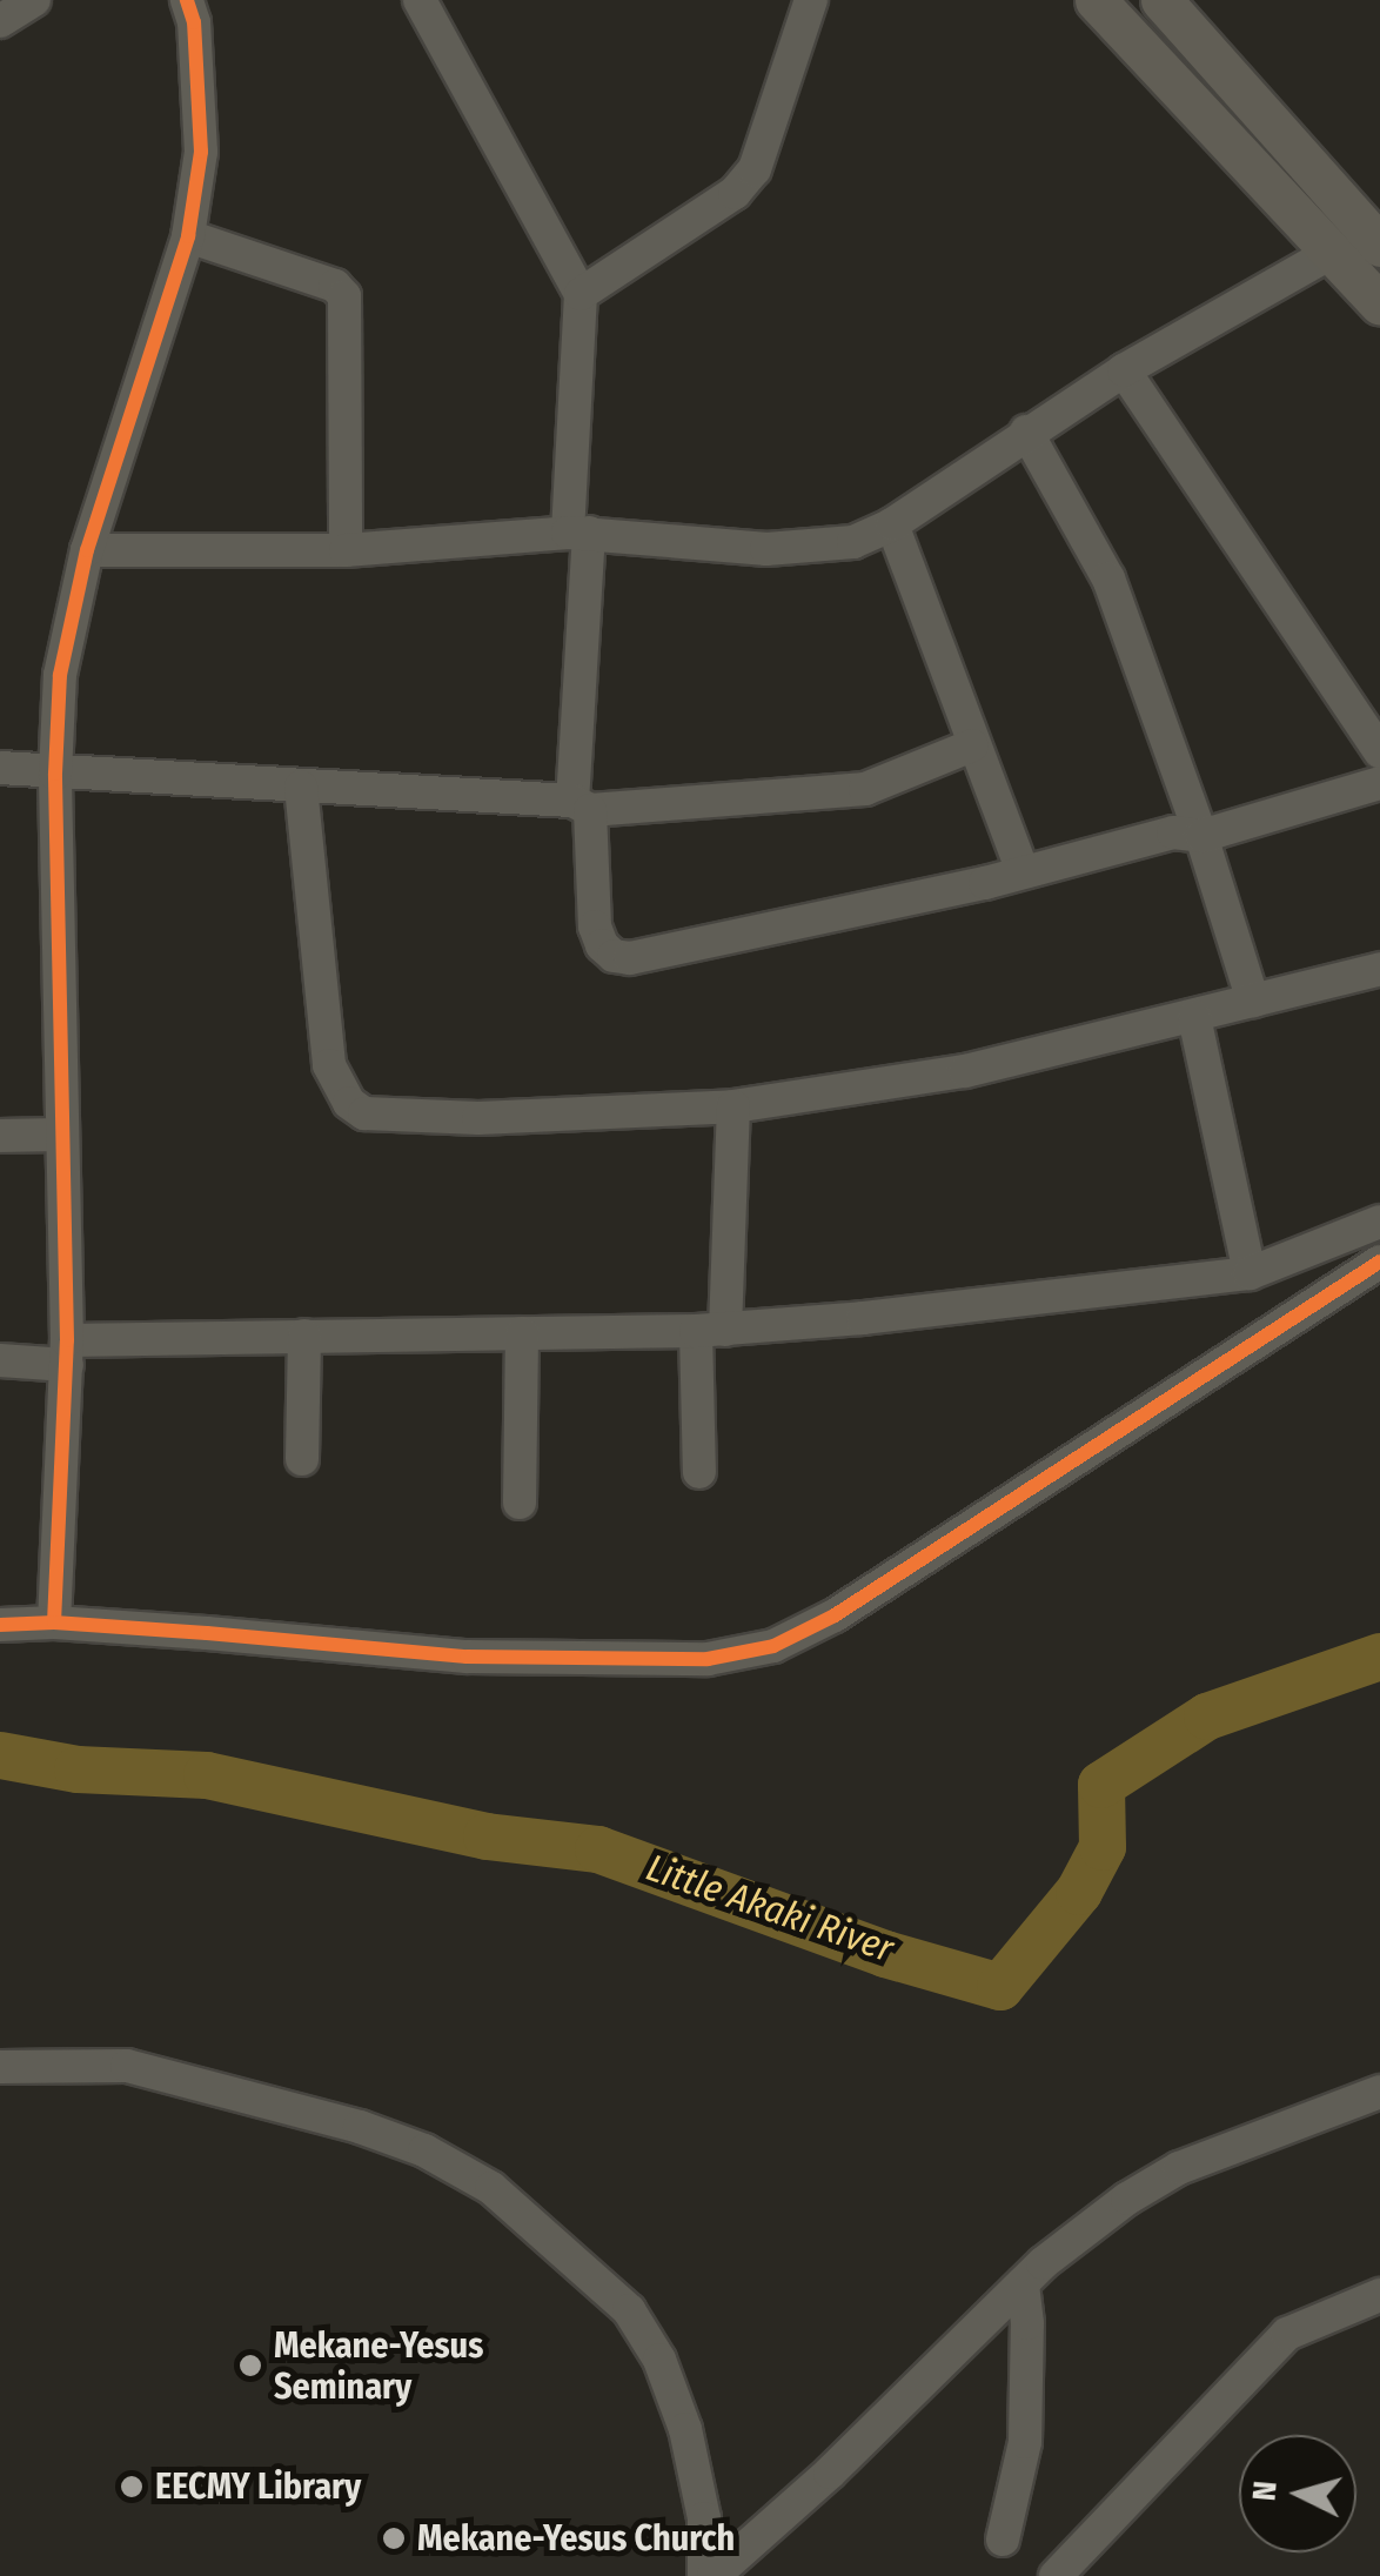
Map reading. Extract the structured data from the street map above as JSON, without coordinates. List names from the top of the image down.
{
  "water": ["Little Akaki River"],
  "places": ["Mekane-Yesus Seminary", "EECMY Library", "Mekane-Yesus Church"],
  "north": "left"
}
